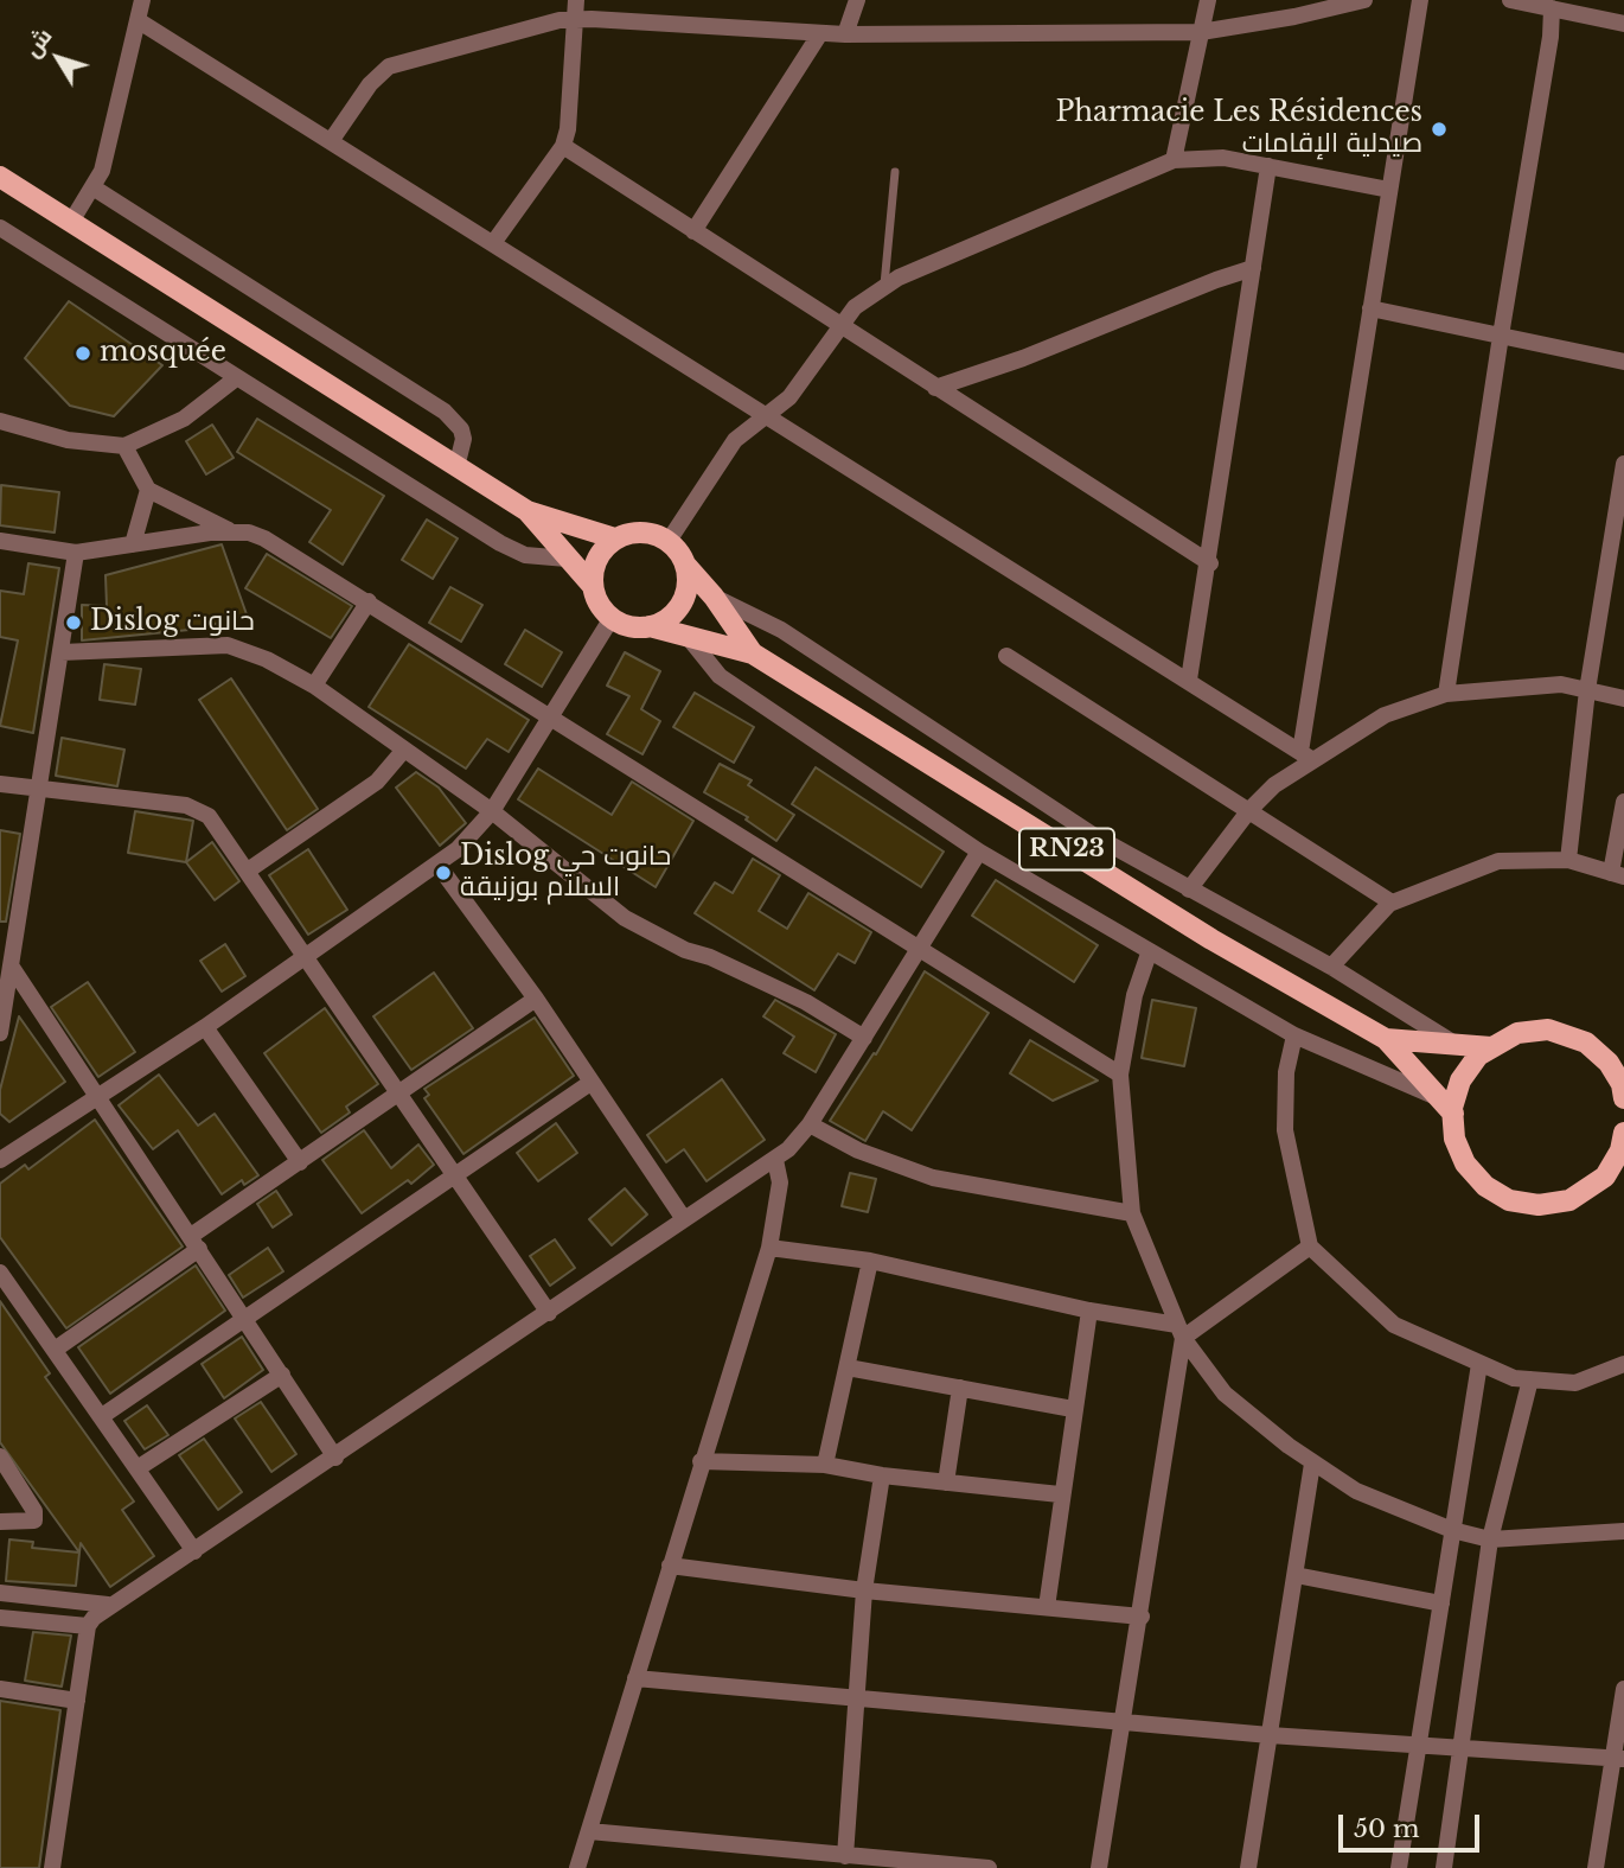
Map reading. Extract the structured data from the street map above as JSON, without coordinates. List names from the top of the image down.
{
  "streets": {
    "main road": ["RN23"]
  },
  "places": [
    "Pharmacie Les Résidences صيدلية الإقامات",
    "mosquée",
    "Dislog حانوت",
    "Dislog حانوت حي السلام بوزنيقة"
  ],
  "scale_bar": "50 m",
  "north": "top left"
}
